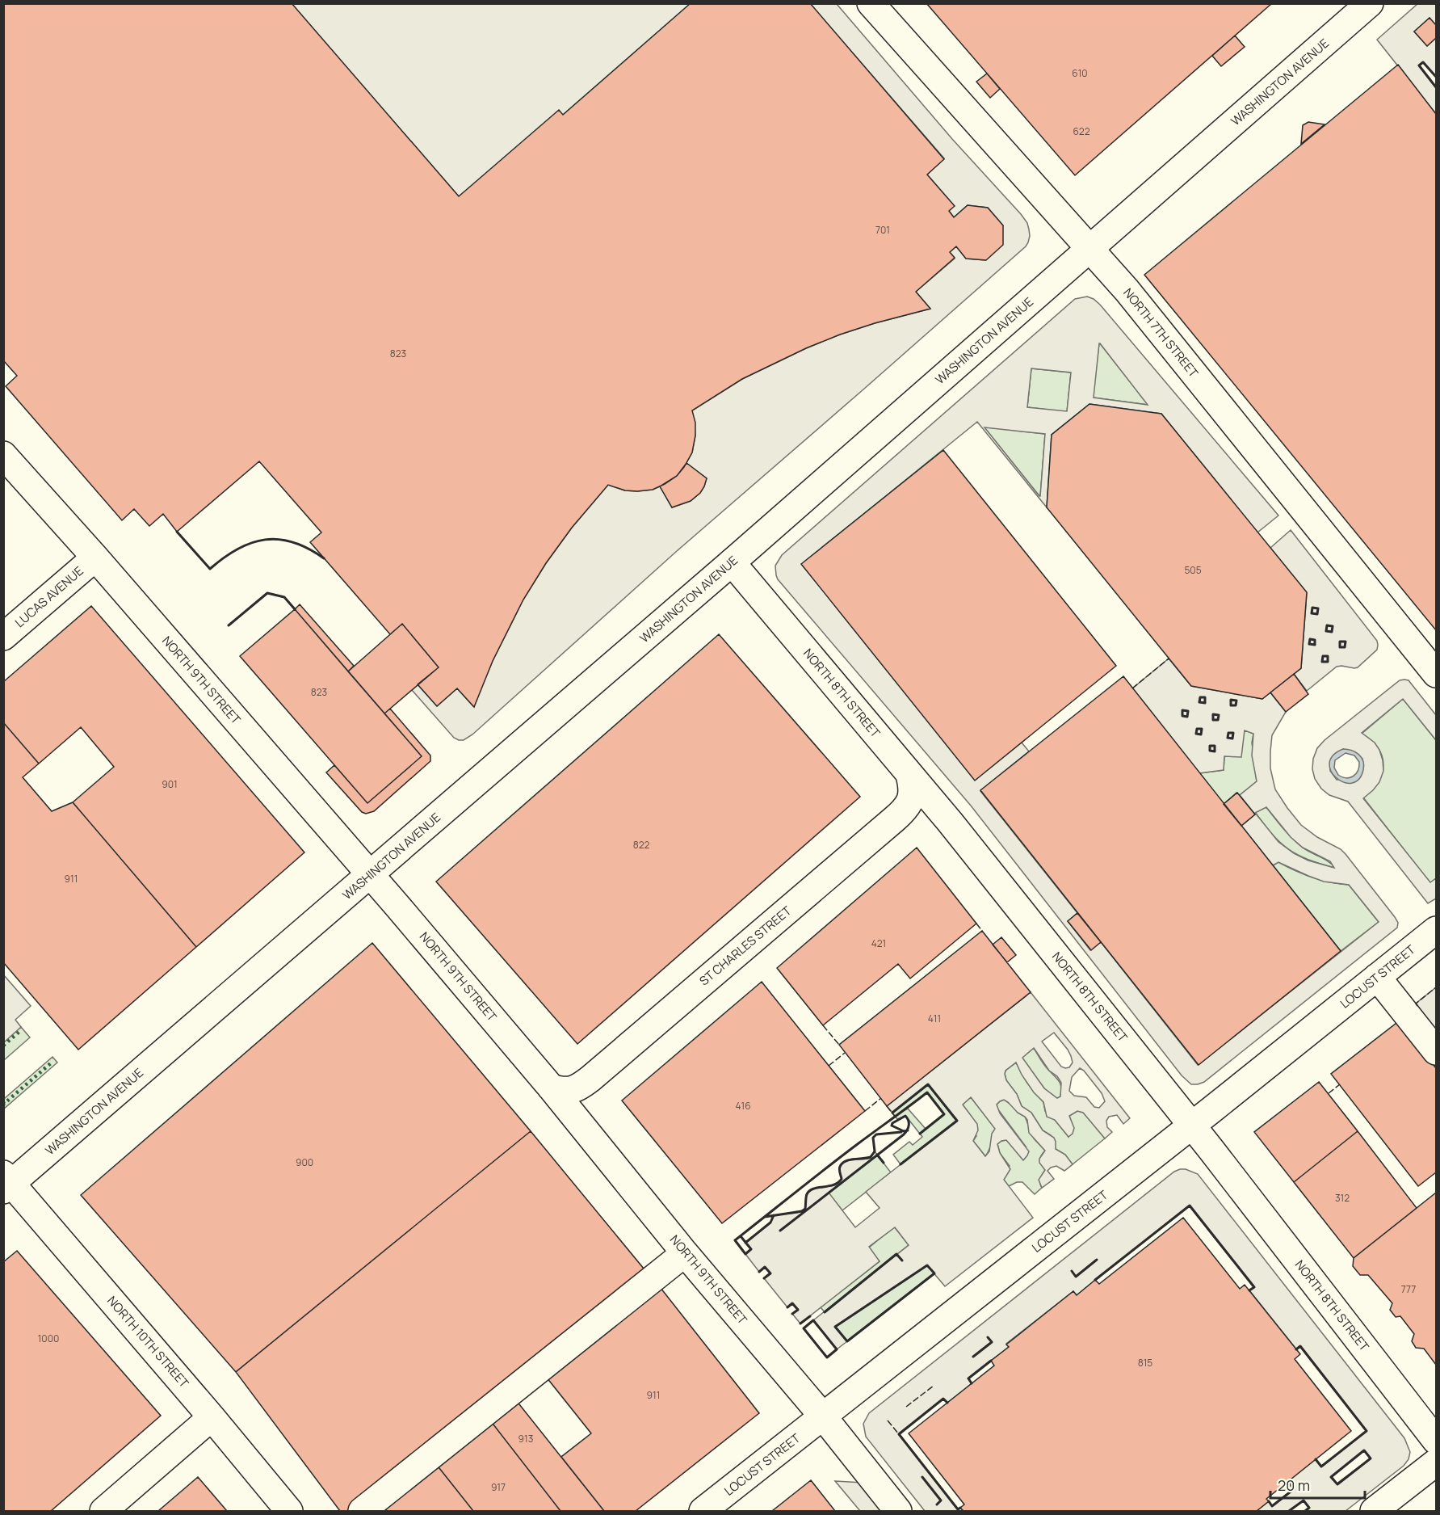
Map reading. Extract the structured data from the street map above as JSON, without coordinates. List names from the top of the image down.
{
  "streets": {
    "street": [
      "WASHINGTON AVENUE",
      "NORTH 7TH STREET",
      "LUCAS AVENUE",
      "NORTH 9TH STREET",
      "NORTH 8TH STREET",
      "ST CHARLES STREET",
      "LOCUST STREET",
      "NORTH 10TH STREET"
    ]
  },
  "crossings": [
    ["WASHINGTON AVENUE", "NORTH 7TH STREET"],
    ["WASHINGTON AVENUE", "NORTH 9TH STREET"],
    ["WASHINGTON AVENUE", "NORTH 8TH STREET"],
    ["WASHINGTON AVENUE", "NORTH 10TH STREET"],
    ["LUCAS AVENUE", "NORTH 9TH STREET"],
    ["NORTH 9TH STREET", "ST CHARLES STREET"],
    ["NORTH 9TH STREET", "LOCUST STREET"],
    ["NORTH 8TH STREET", "ST CHARLES STREET"],
    ["NORTH 8TH STREET", "LOCUST STREET"]
  ],
  "house_numbers": [
    "610",
    "622",
    "701",
    "823",
    "505",
    "823",
    "901",
    "822",
    "911",
    "421",
    "411",
    "416",
    "900",
    "312",
    "777",
    "1000",
    "815",
    "911",
    "913",
    "917"
  ],
  "scale_bar": "20 m"
}
